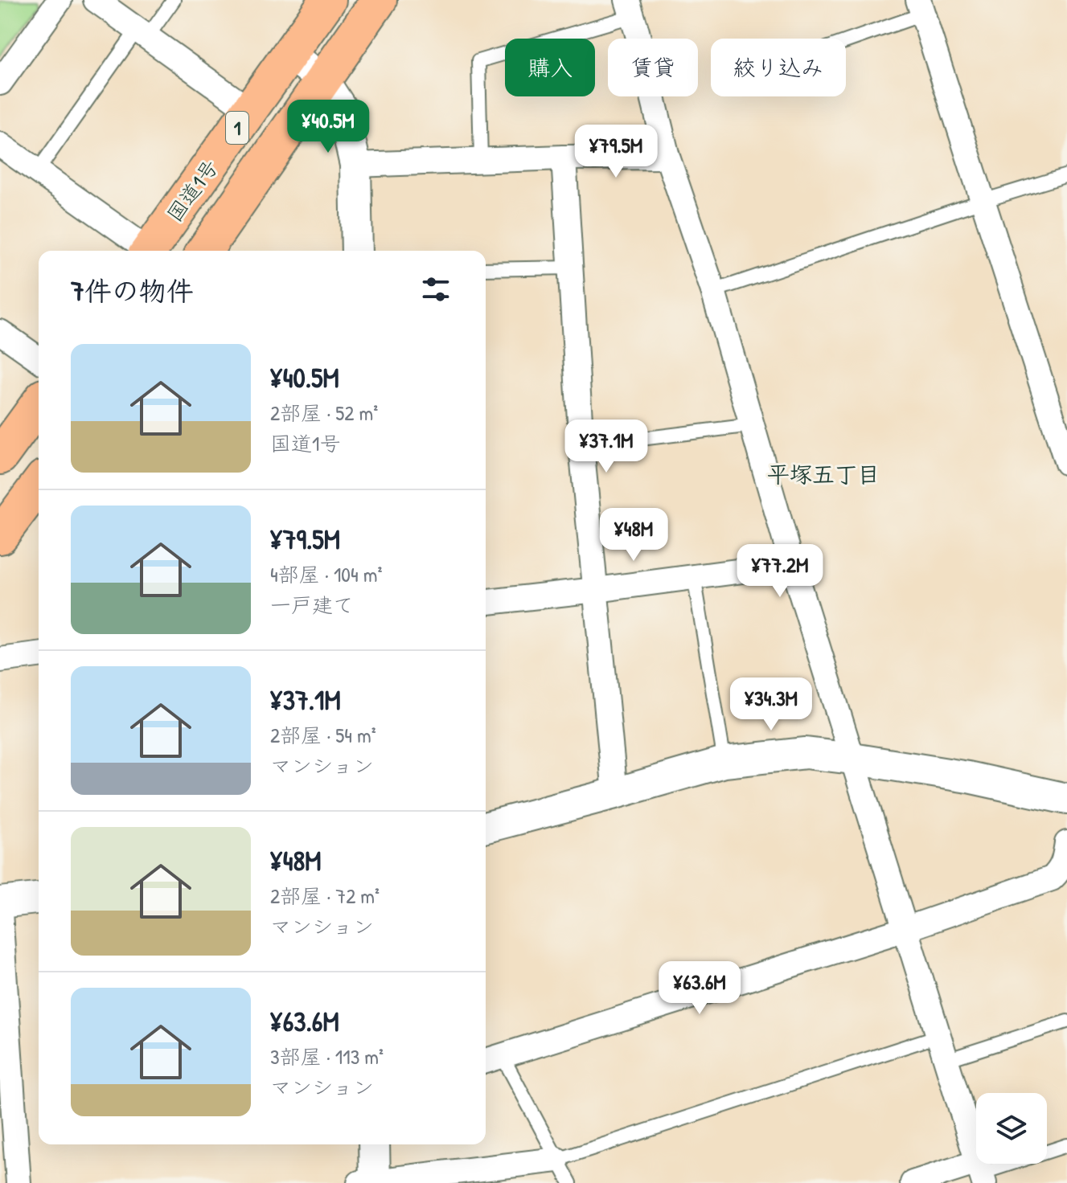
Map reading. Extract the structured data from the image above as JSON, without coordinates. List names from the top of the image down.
{
  "streets": {
    "highway": ["1", "国道1号"]
  },
  "districts": ["平塚五丁目"],
  "page": {
    "chip": ["購入", "賃貸", "絞り込み"],
    "price": [
      "¥40.5M",
      "¥79.5M",
      "¥37.1M",
      "¥48M",
      "¥77.2M",
      "¥34.3M",
      "¥63.6M"
    ],
    "heading": "7件の物件",
    "list": [
      {
        "name": "¥40.5M",
        "note": "2部屋 · 52 m² · 国道1号"
      },
      {
        "name": "¥79.5M",
        "note": "4部屋 · 104 m² · 一戸建て"
      },
      {
        "name": "¥37.1M",
        "note": "2部屋 · 54 m² · マンション"
      },
      {
        "name": "¥48M",
        "note": "2部屋 · 72 m² · マンション"
      },
      {
        "name": "¥63.6M",
        "note": "3部屋 · 113 m² · マンション"
      }
    ]
  }
}
